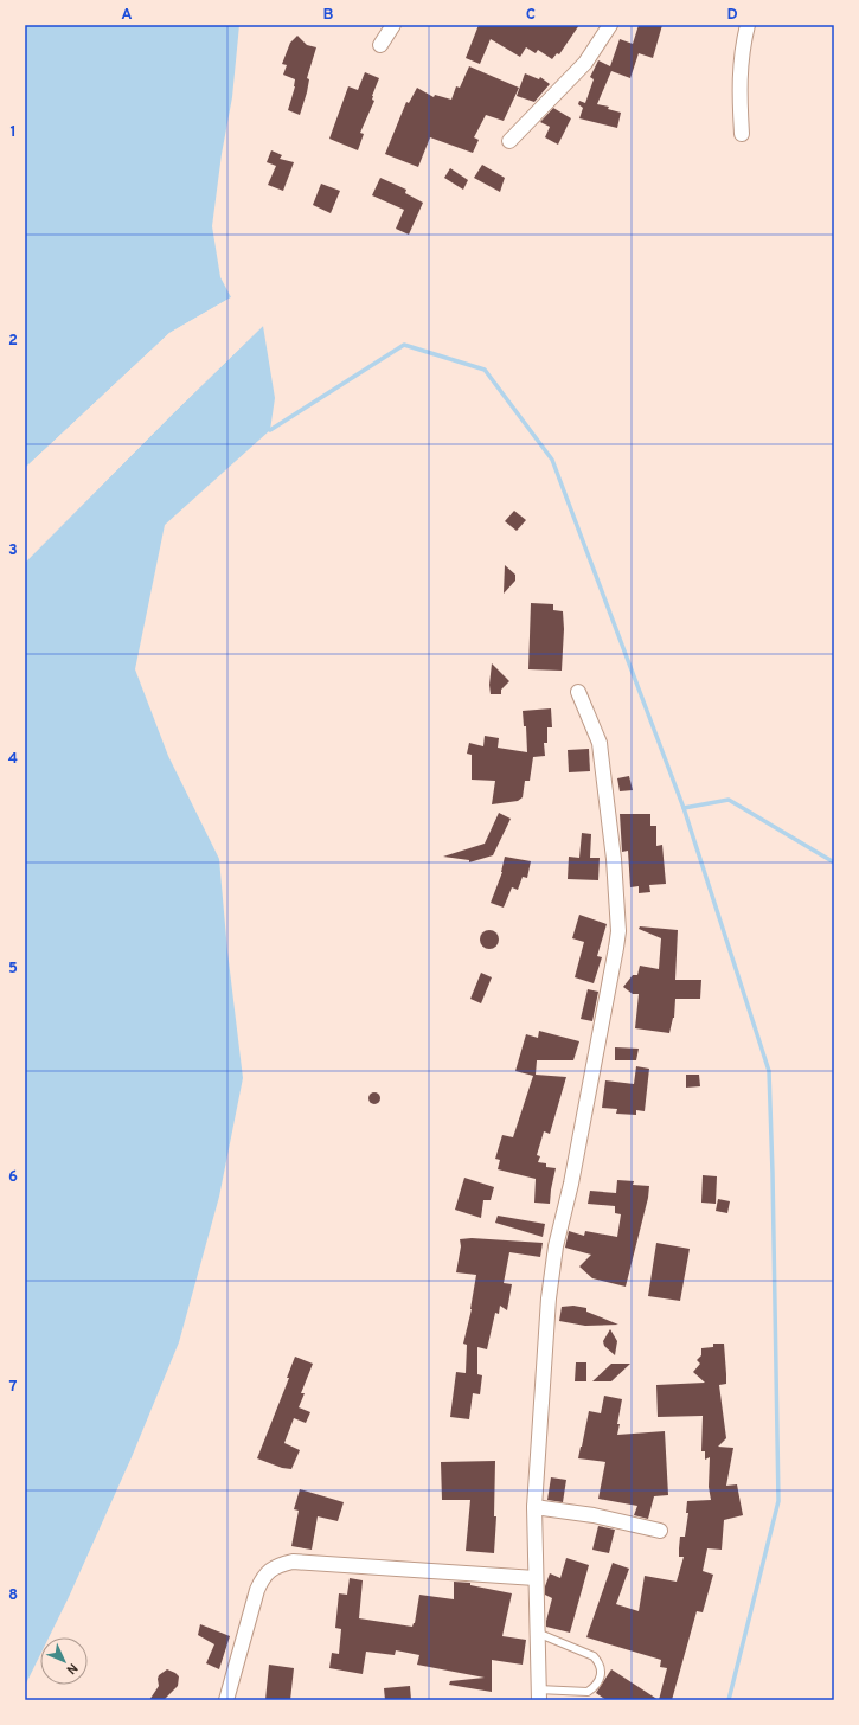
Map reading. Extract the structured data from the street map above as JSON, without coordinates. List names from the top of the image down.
{
  "north": "bottom right",
  "grid": {
    "columns": [
      "A",
      "B",
      "C",
      "D"
    ],
    "rows": [
      "1",
      "2",
      "3",
      "4",
      "5",
      "6",
      "7",
      "8"
    ]
  }
}
